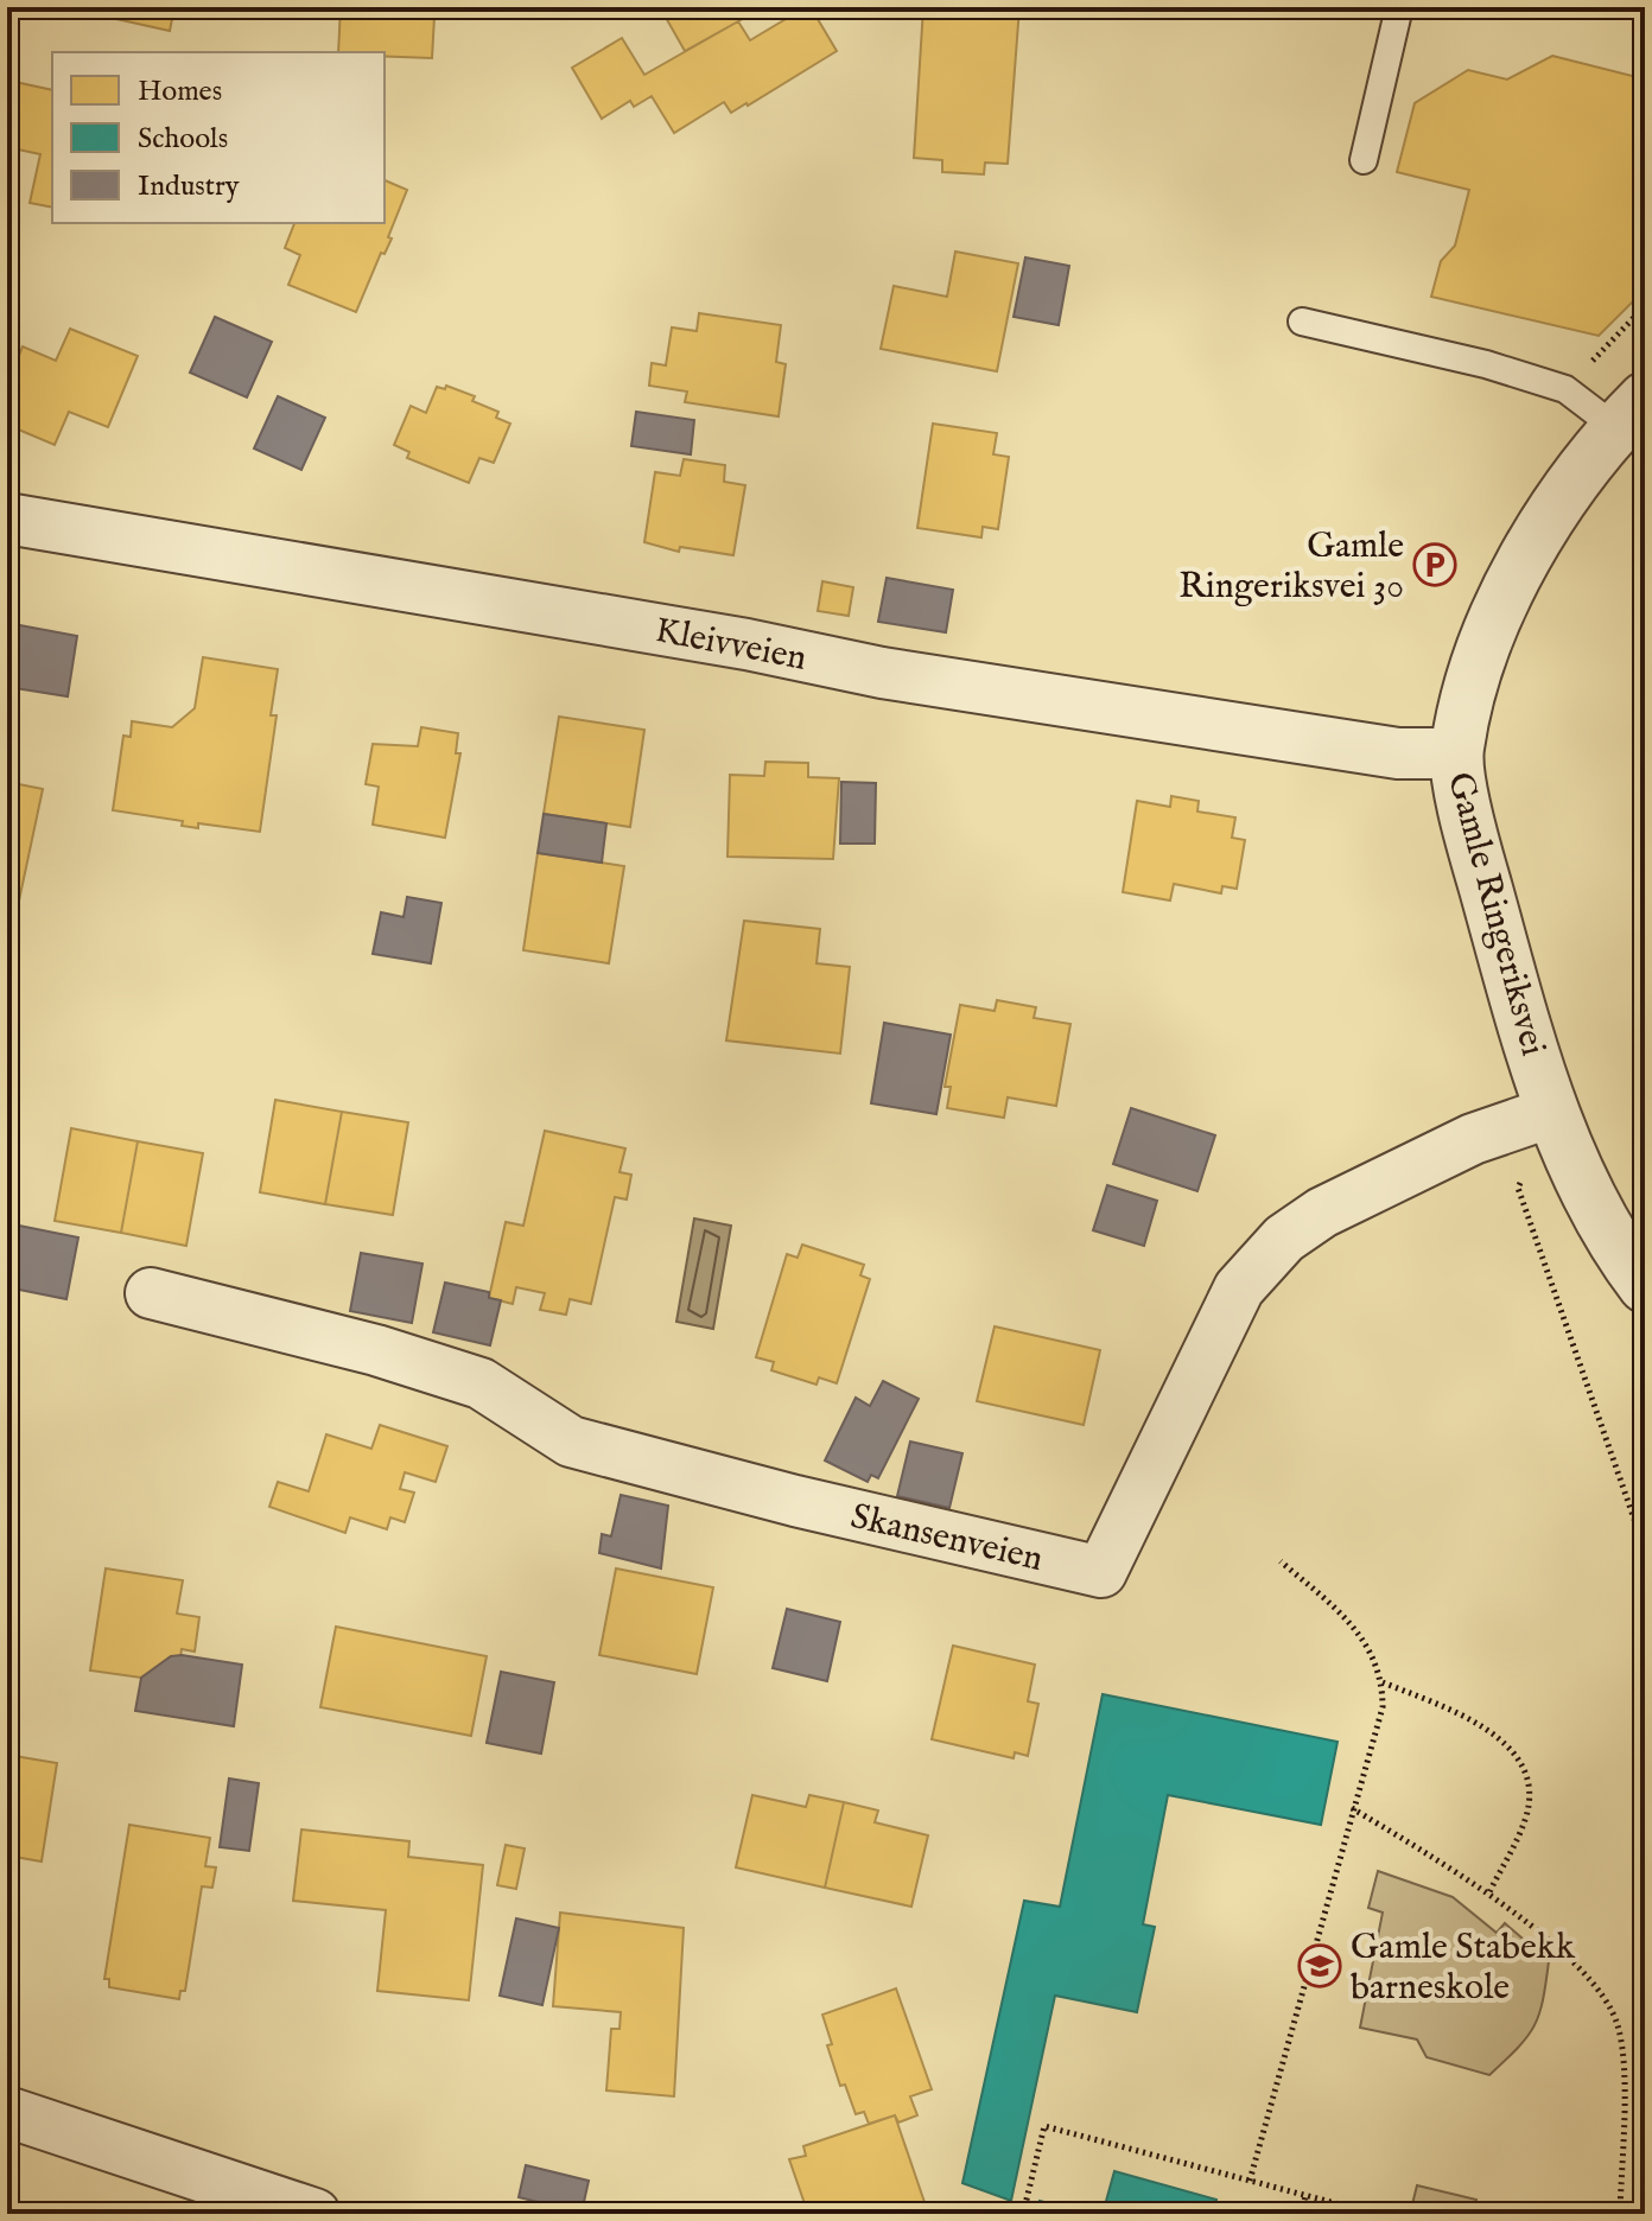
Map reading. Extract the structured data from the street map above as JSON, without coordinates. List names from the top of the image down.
{
  "streets": {
    "street": ["Kleivveien", "Gamle Ringeriksvei", "Skansenveien"]
  },
  "crossings": [
    ["Kleivveien", "Gamle Ringeriksvei"],
    ["Gamle Ringeriksvei", "Skansenveien"]
  ],
  "places": {
    "parking": ["Gamle Ringeriksvei 30"],
    "school or university": ["Gamle Stabekk barneskole"]
  },
  "legend": ["Homes", "Schools", "Industry"]
}
